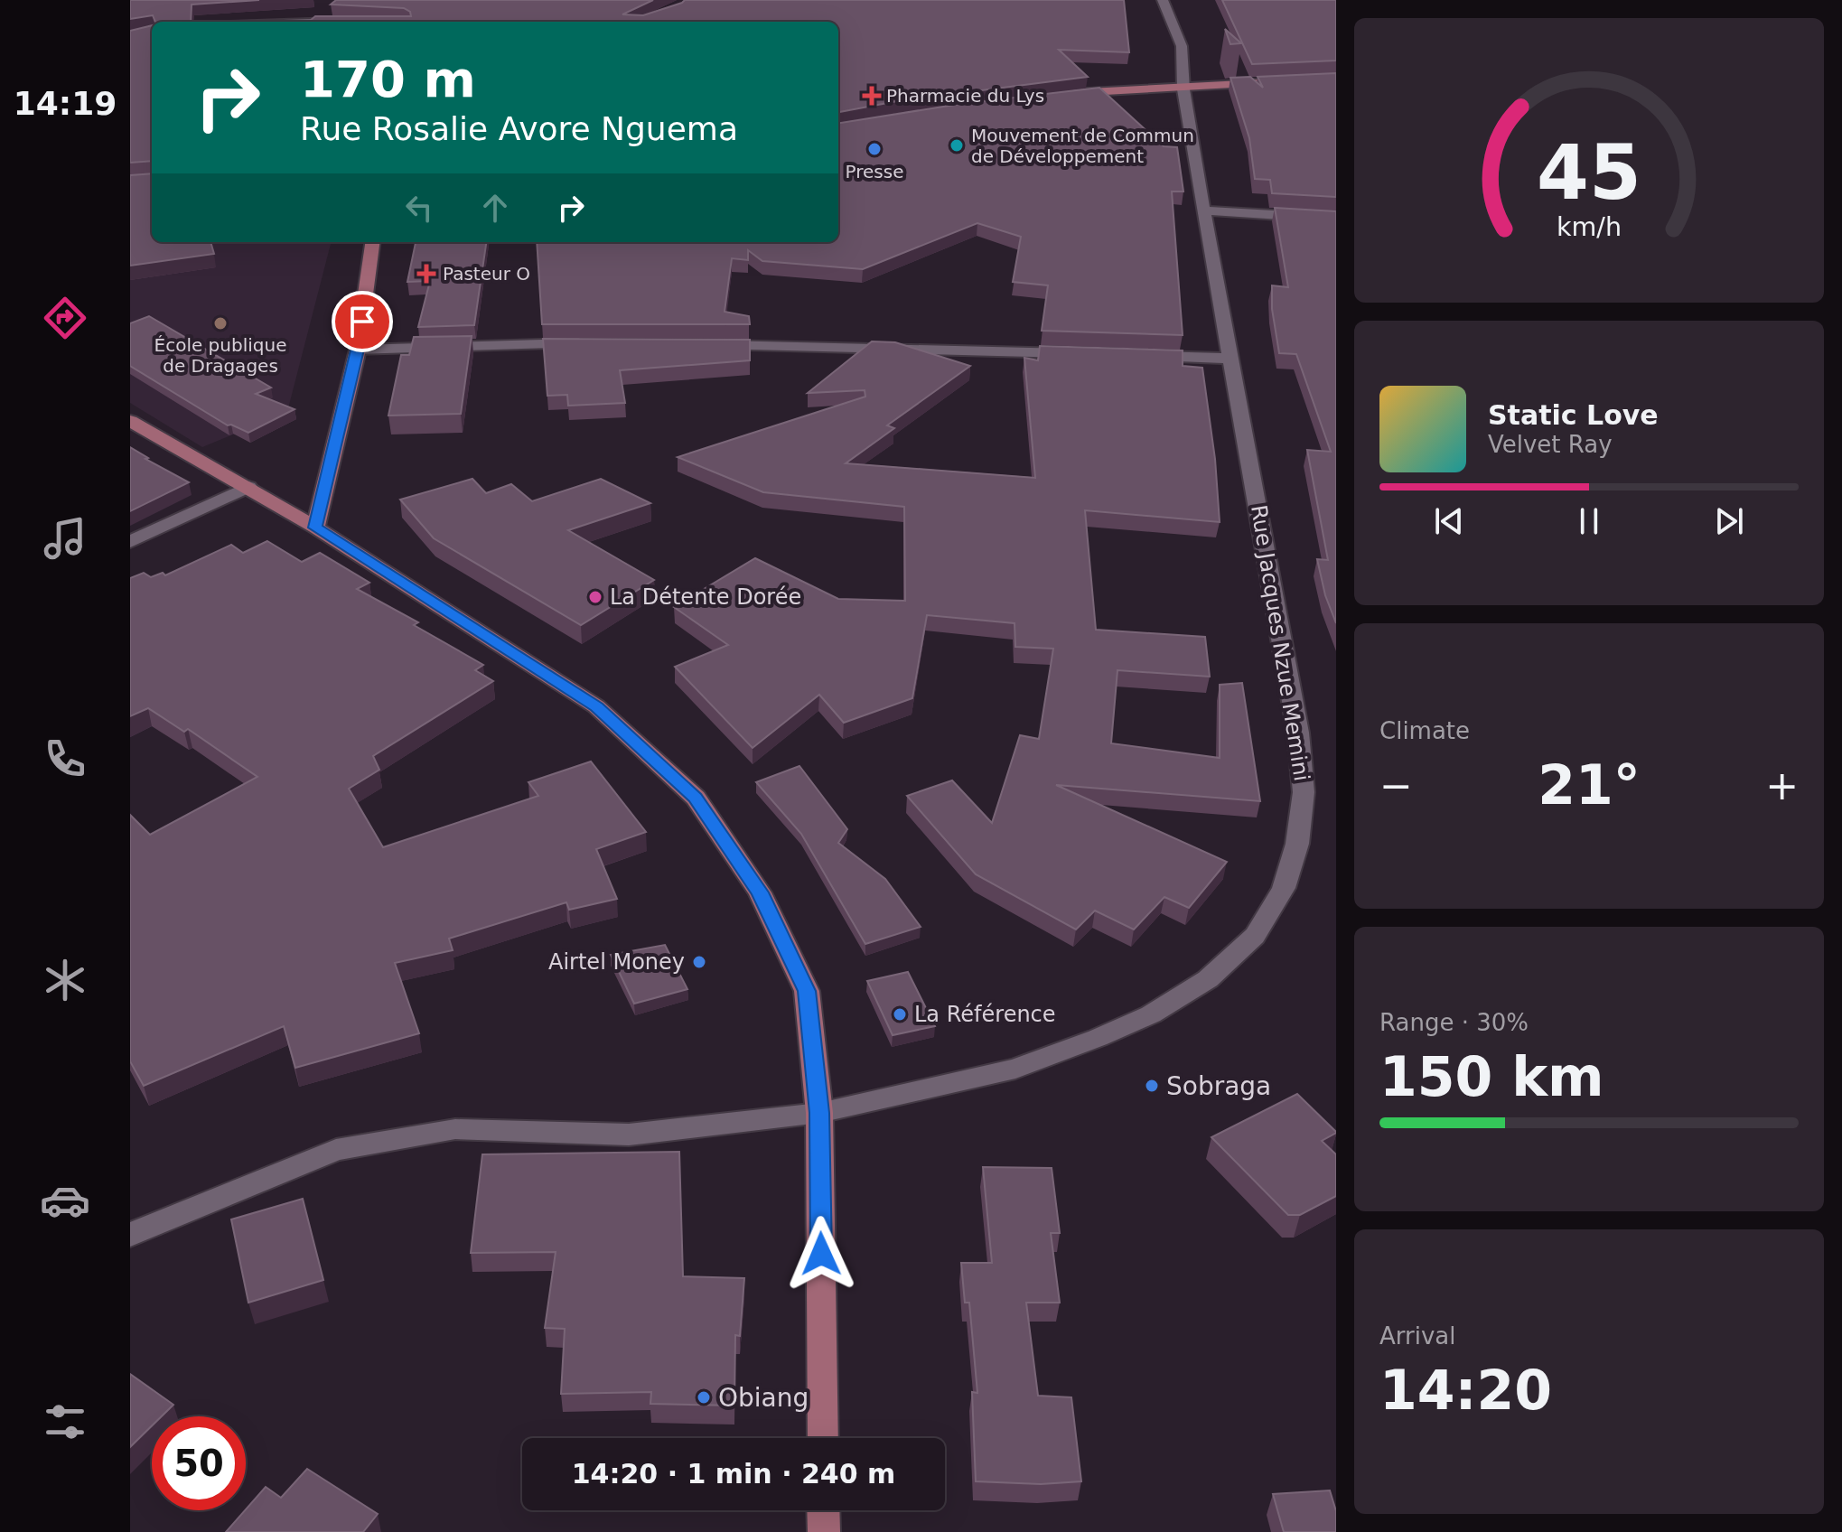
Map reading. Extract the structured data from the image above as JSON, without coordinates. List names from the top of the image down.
{
  "streets": {
    "street": ["Rue Jacques Nzue Memini"]
  },
  "places": {
    "health": ["Pharmacie du Lys", "Pasteur O"],
    "other": [
      "Mouvement de Commun de Développement",
      "Presse",
      "École publique de Dragages",
      "La Détente Dorée",
      "Airtel Money",
      "La Référence",
      "Sobraga",
      "Obiang"
    ]
  },
  "page": {
    "tabs": "14:19",
    "turn": ["170 m", "Rue Rosalie Avore Nguema"],
    "song": ["Static Love", "Velvet Ray"],
    "tile": [
      "Climate",
      ["Range · 30%", "150 km"],
      ["Arrival", "14:20"]
    ],
    "heat": ["−", "21°", "+"],
    "limit": "50",
    "trip": "14:20 · 1 min · 240 m",
    "gauge": ["45", "km/h"]
  }
}
